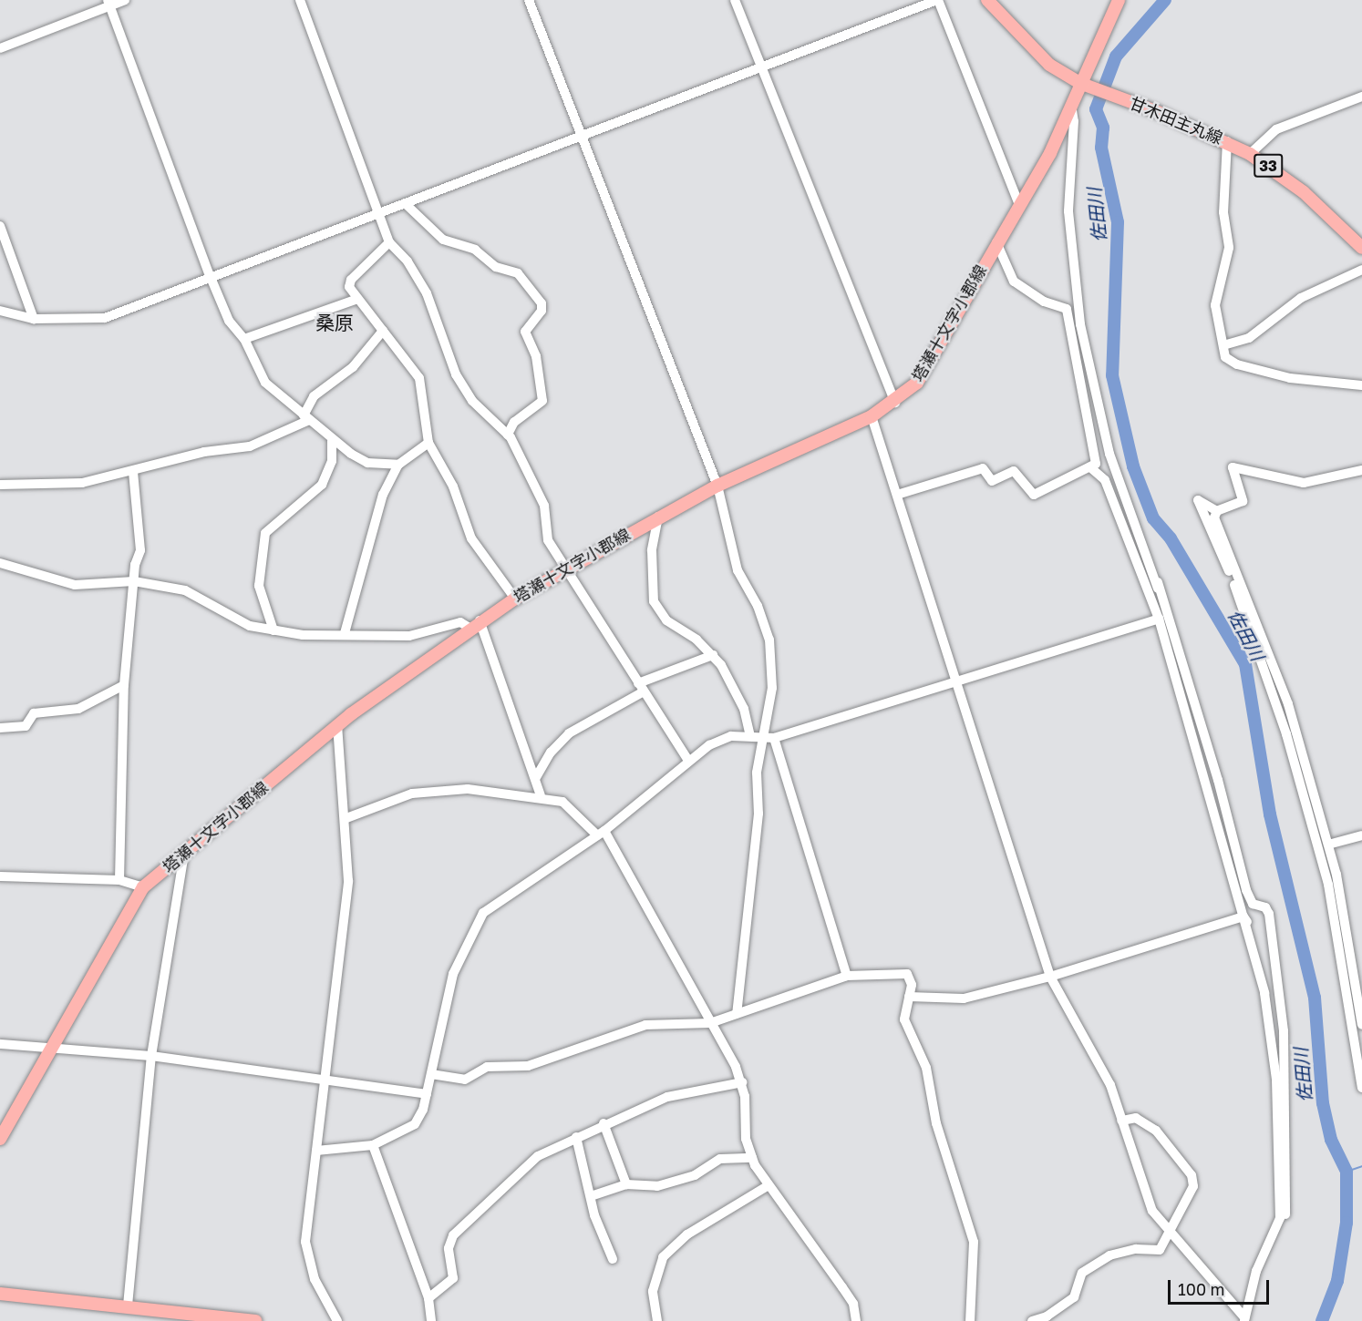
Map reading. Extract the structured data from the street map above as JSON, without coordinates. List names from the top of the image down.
{
  "streets": {
    "main road": ["甘木田主丸線", "33", "塔瀬十文字小郡線"]
  },
  "crossings": [
    ["甘木田主丸線", "塔瀬十文字小郡線"]
  ],
  "districts": ["桑原"],
  "water": ["佐田川"],
  "scale_bar": "100 m"
}
